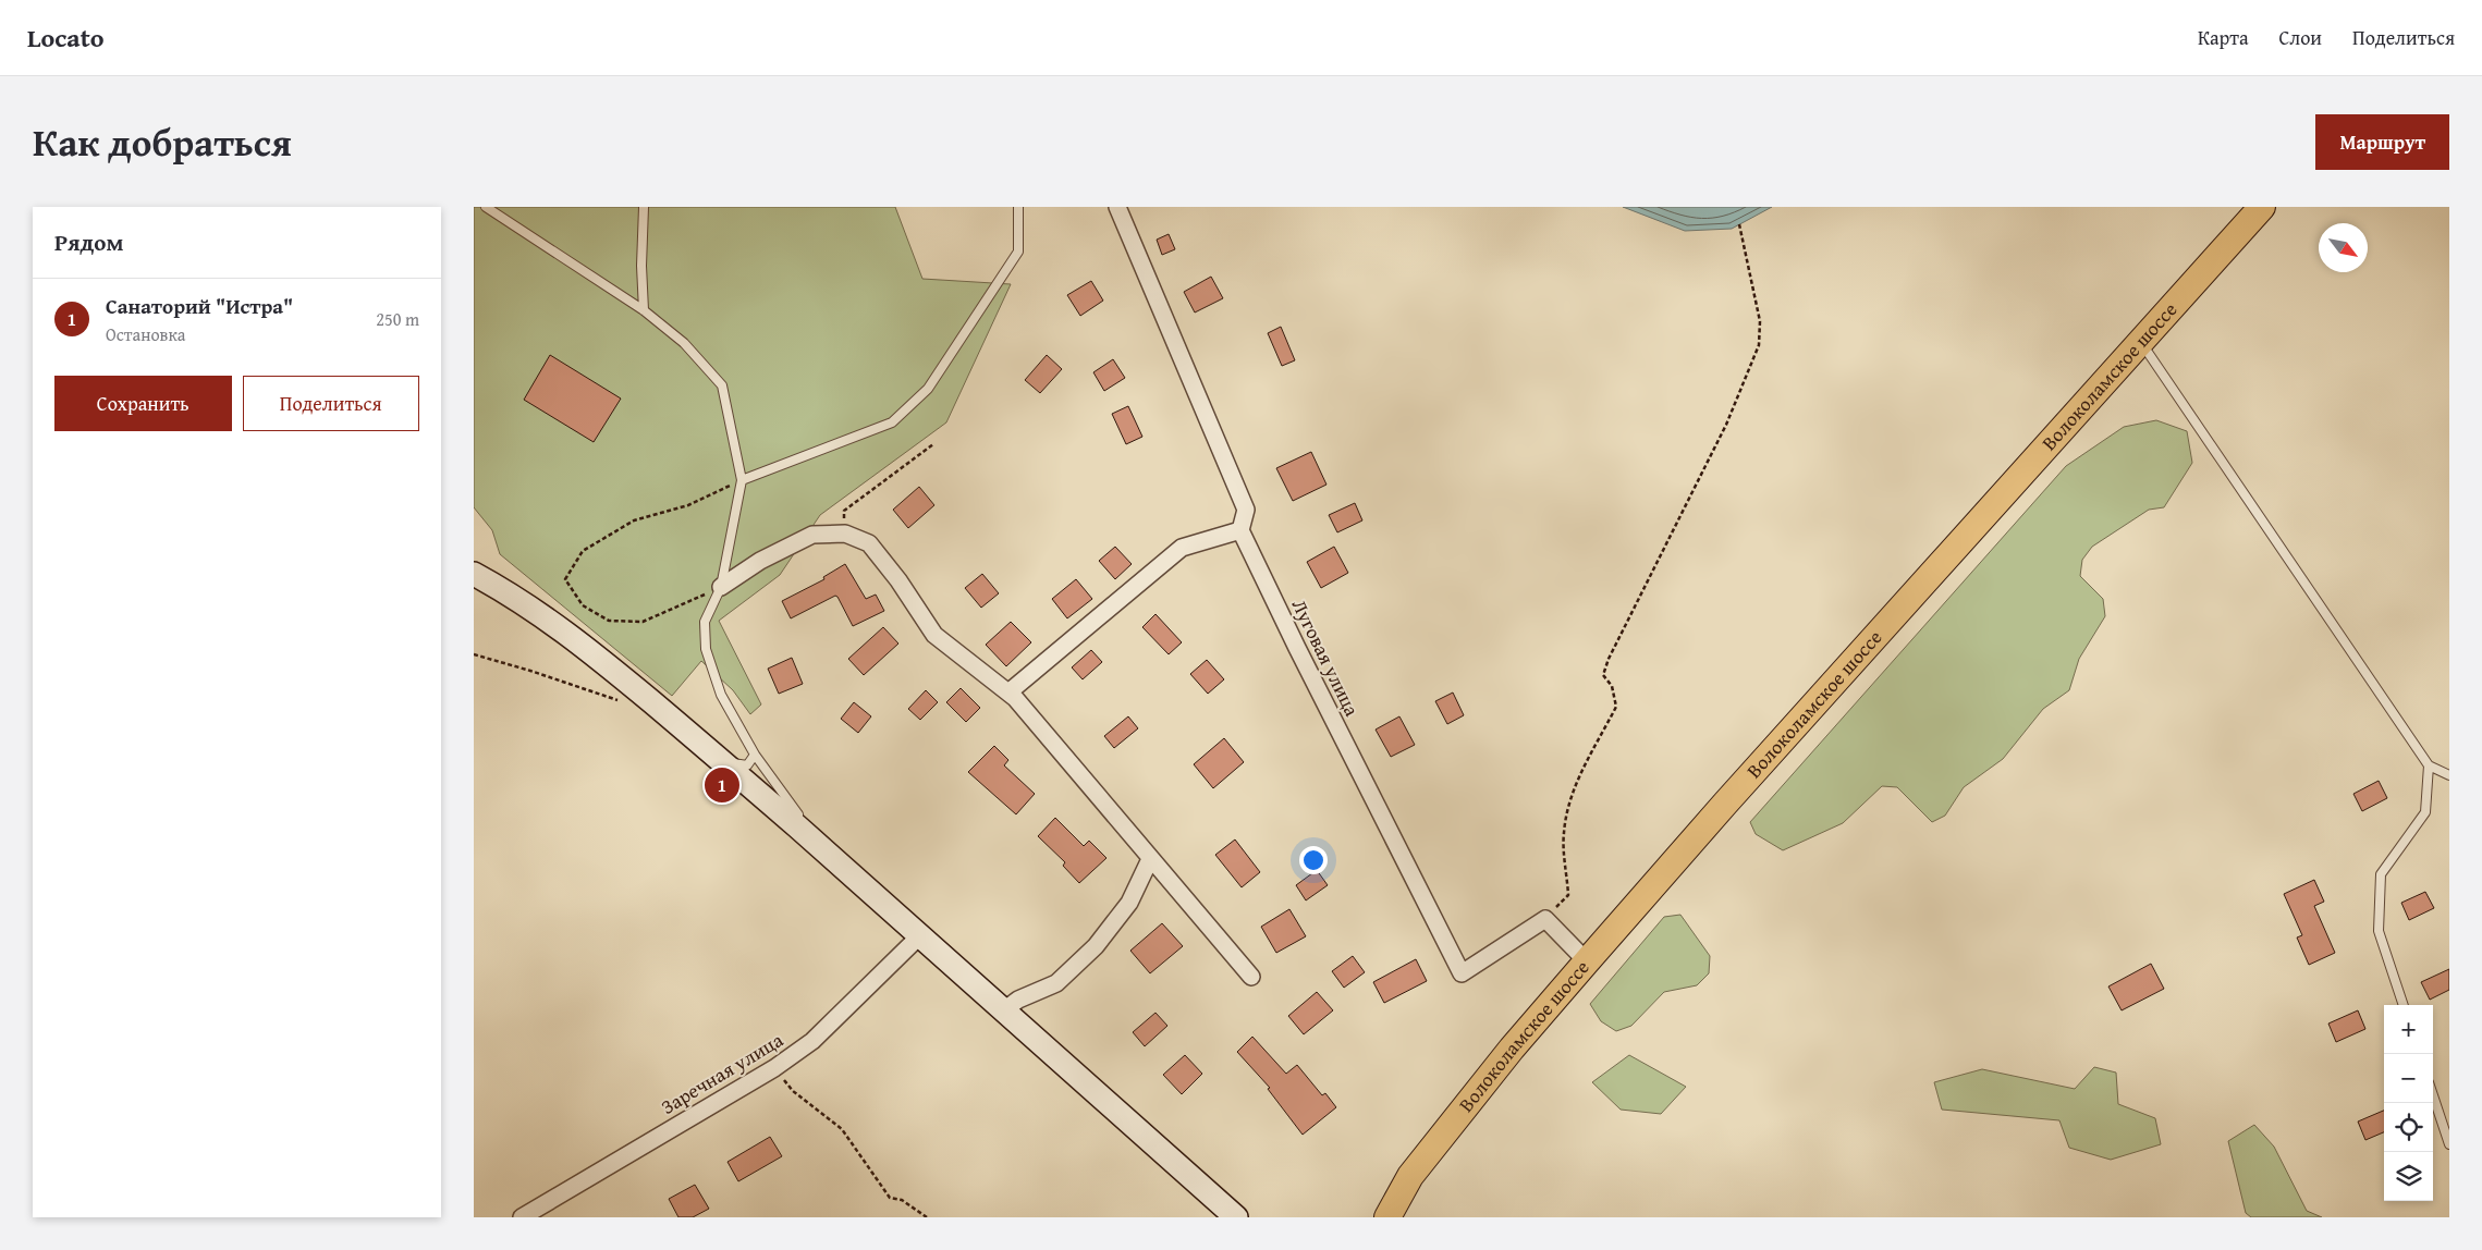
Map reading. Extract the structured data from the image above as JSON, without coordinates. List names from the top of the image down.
{
  "streets": {
    "main road": ["Волоколамское шоссе"],
    "street": ["Луговая улица", "Заречная улица"]
  },
  "north": "bottom right",
  "page": {
    "header": "Locato",
    "nav": ["Карта", "Слои", "Поделиться"],
    "title": "Как добраться",
    "buttons": [
      "Маршрут",
      ["Сохранить", "Поделиться"]
    ],
    "heading": "Рядом",
    "list": [
      {
        "mark": "1",
        "name": "Санаторий \"Истра\"",
        "note": "Остановка",
        "value": "250 m"
      }
    ],
    "pins": "1",
    "map_buttons": ["+", "−"]
  }
}
